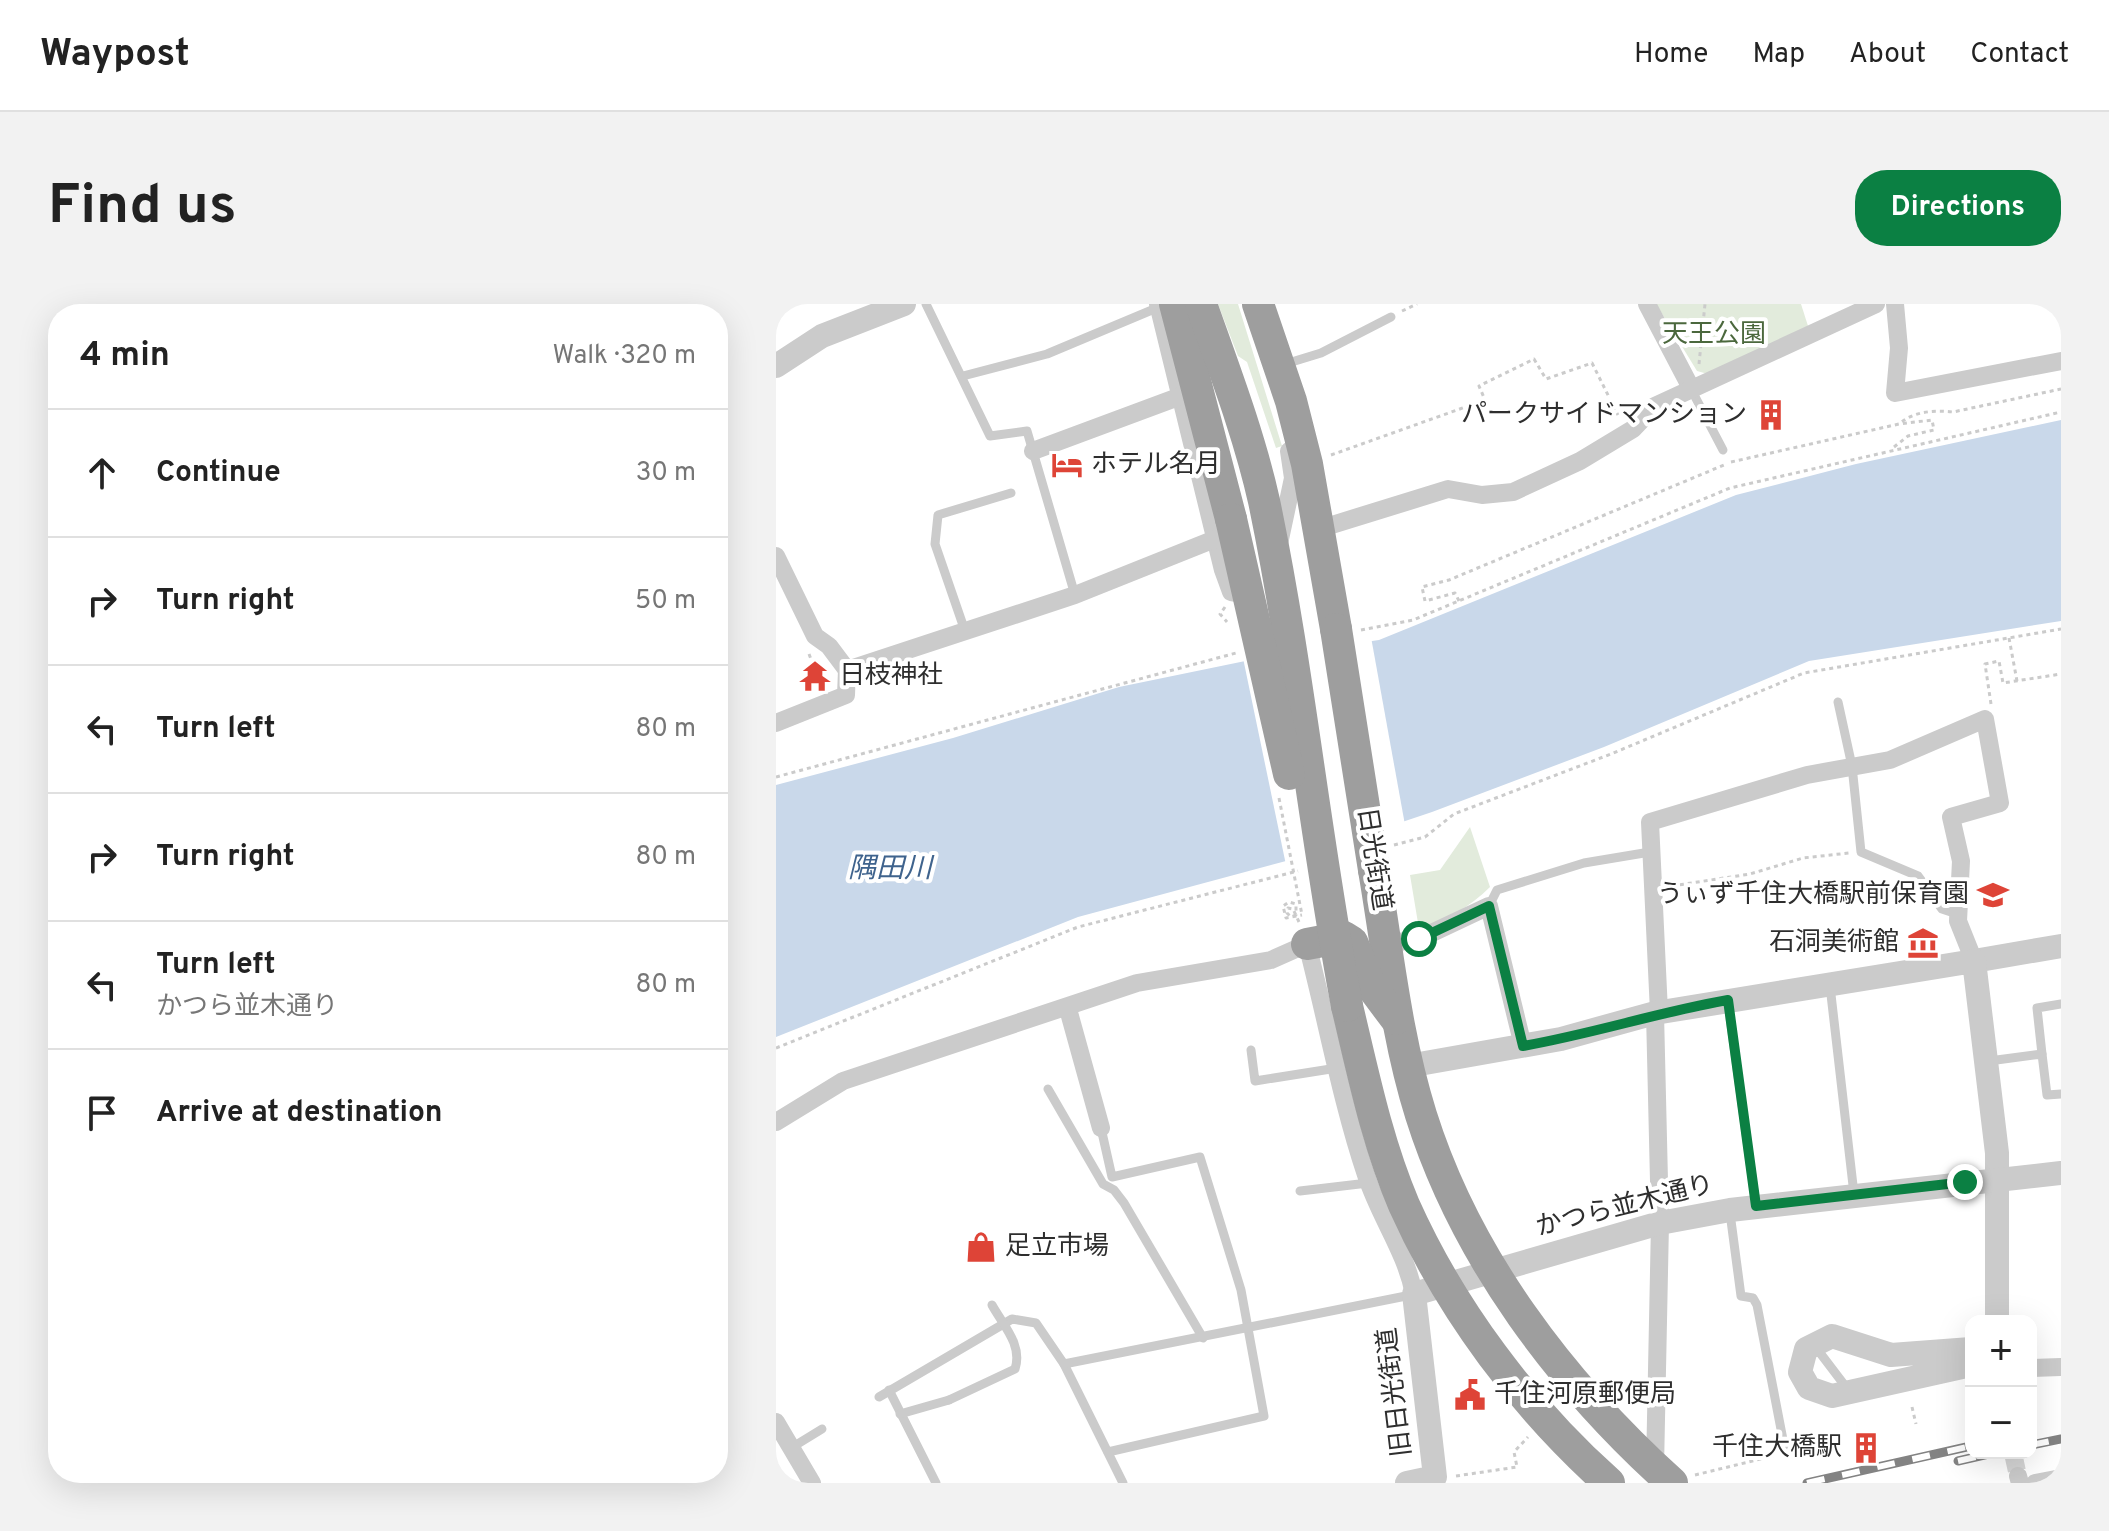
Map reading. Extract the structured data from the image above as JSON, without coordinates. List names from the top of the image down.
{
  "streets": {
    "highway": ["日光街道"],
    "street": ["かつら並木通り", "旧日光街道"]
  },
  "crossings": [
    ["日光街道", "かつら並木通り"],
    ["かつら並木通り", "旧日光街道"]
  ],
  "water": ["隅田川"],
  "parks": ["天王公園"],
  "places": {
    "building": ["パークサイドマンション", "千住大橋駅"],
    "hotel": ["ホテル名月"],
    "temple": ["日枝神社"],
    "school or university": ["うぃず千住大橋駅前保育園"],
    "museum": ["石洞美術館"],
    "shop": ["足立市場"],
    "public building": ["千住河原郵便局"]
  },
  "page": {
    "header": "Waypost",
    "nav": [
      "Home",
      "Map",
      "About",
      "Contact"
    ],
    "buttons": "Directions",
    "title": "Find us",
    "heading": ["4 min", "Walk · 320 m"],
    "list": [
      ["Continue", "30 m"],
      ["Turn right", "50 m"],
      ["Turn left", "80 m"],
      ["Turn right", "80 m"],
      ["Turn left", "かつら並木通り", "80 m"],
      "Arrive at destination"
    ],
    "map_buttons": ["+", "−"]
  }
}
